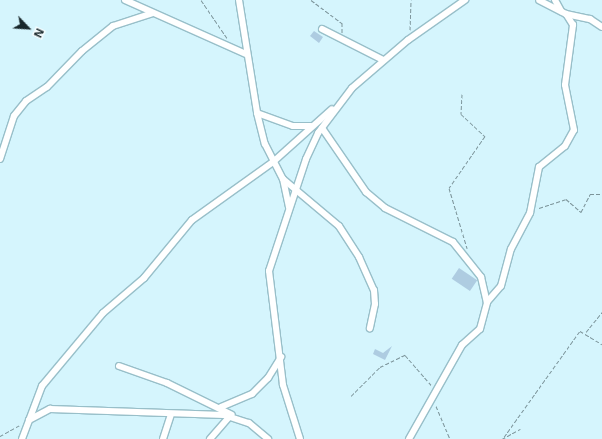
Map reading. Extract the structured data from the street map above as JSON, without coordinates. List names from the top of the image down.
{
  "north": "bottom right"
}
